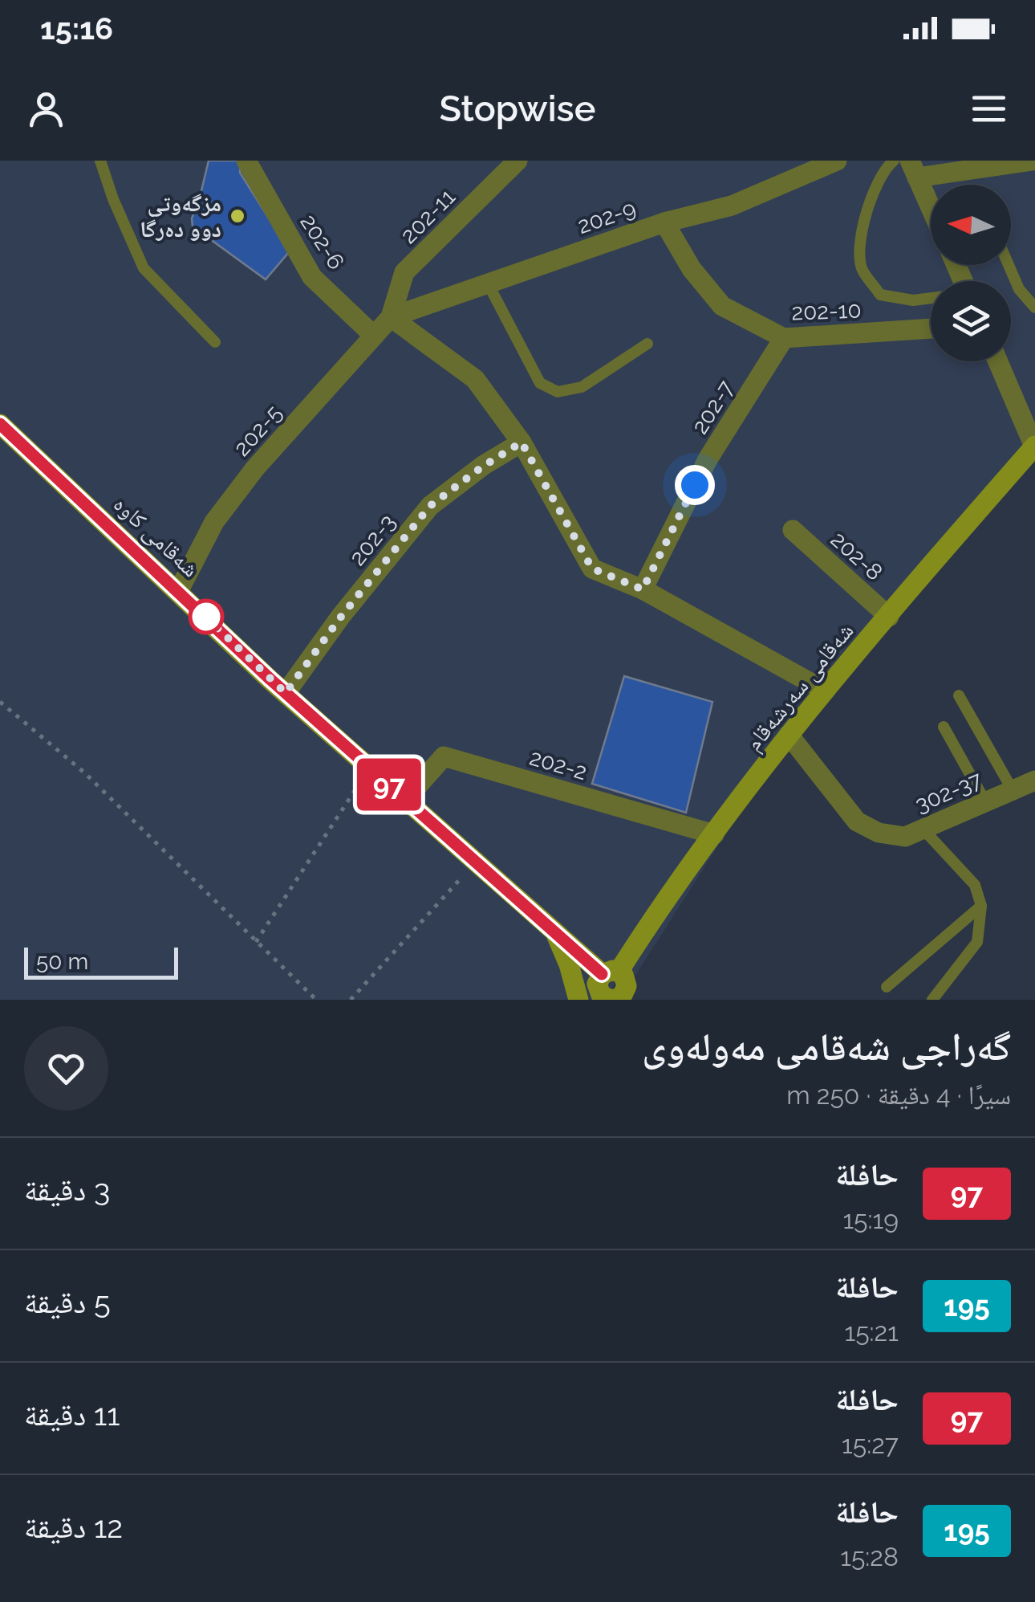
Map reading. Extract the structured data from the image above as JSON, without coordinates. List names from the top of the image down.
{
  "streets": {
    "main road": ["شەقامی کاوە", "شەقامی سەرشەقام"],
    "street": [
      "202-11",
      "202-9",
      "202-6",
      "202-10",
      "202-7",
      "202-5",
      "202-3",
      "202-8",
      "202-2",
      "302-37"
    ]
  },
  "crossings": [
    ["202-11", "202-9"],
    ["202-11", "202-5"],
    ["202-9", "202-10"],
    ["202-9", "202-5"],
    ["202-6", "202-5"],
    ["202-10", "202-7"],
    ["202-5", "شەقامی کاوە"],
    ["شەقامی کاوە", "202-3"],
    ["شەقامی کاوە", "شەقامی سەرشەقام"],
    ["شەقامی کاوە", "202-2"],
    ["202-8", "شەقامی سەرشەقام"],
    ["شەقامی سەرشەقام", "202-2"],
    ["شەقامی سەرشەقام", "302-37"]
  ],
  "places": ["مزگەوتی دوو دەرگا"],
  "lines": ["bus line 97"],
  "scale_bar": "50 m",
  "north": "left",
  "page": {
    "status": "15:16",
    "header": "Stopwise",
    "on_map": "97",
    "scale": "50 m",
    "heading": ["گەراجی شەقامی مەولەوی", "سيرًا · 4 دقيقة · 250 m"],
    "list": [
      {
        "mark": "97",
        "name": "حافلة",
        "note": "15:19",
        "value": "3 دقيقة"
      },
      {
        "mark": "195",
        "name": "حافلة",
        "note": "15:21",
        "value": "5 دقيقة"
      },
      {
        "mark": "97",
        "name": "حافلة",
        "note": "15:27",
        "value": "11 دقيقة"
      },
      {
        "mark": "195",
        "name": "حافلة",
        "note": "15:28",
        "value": "12 دقيقة"
      }
    ]
  }
}
